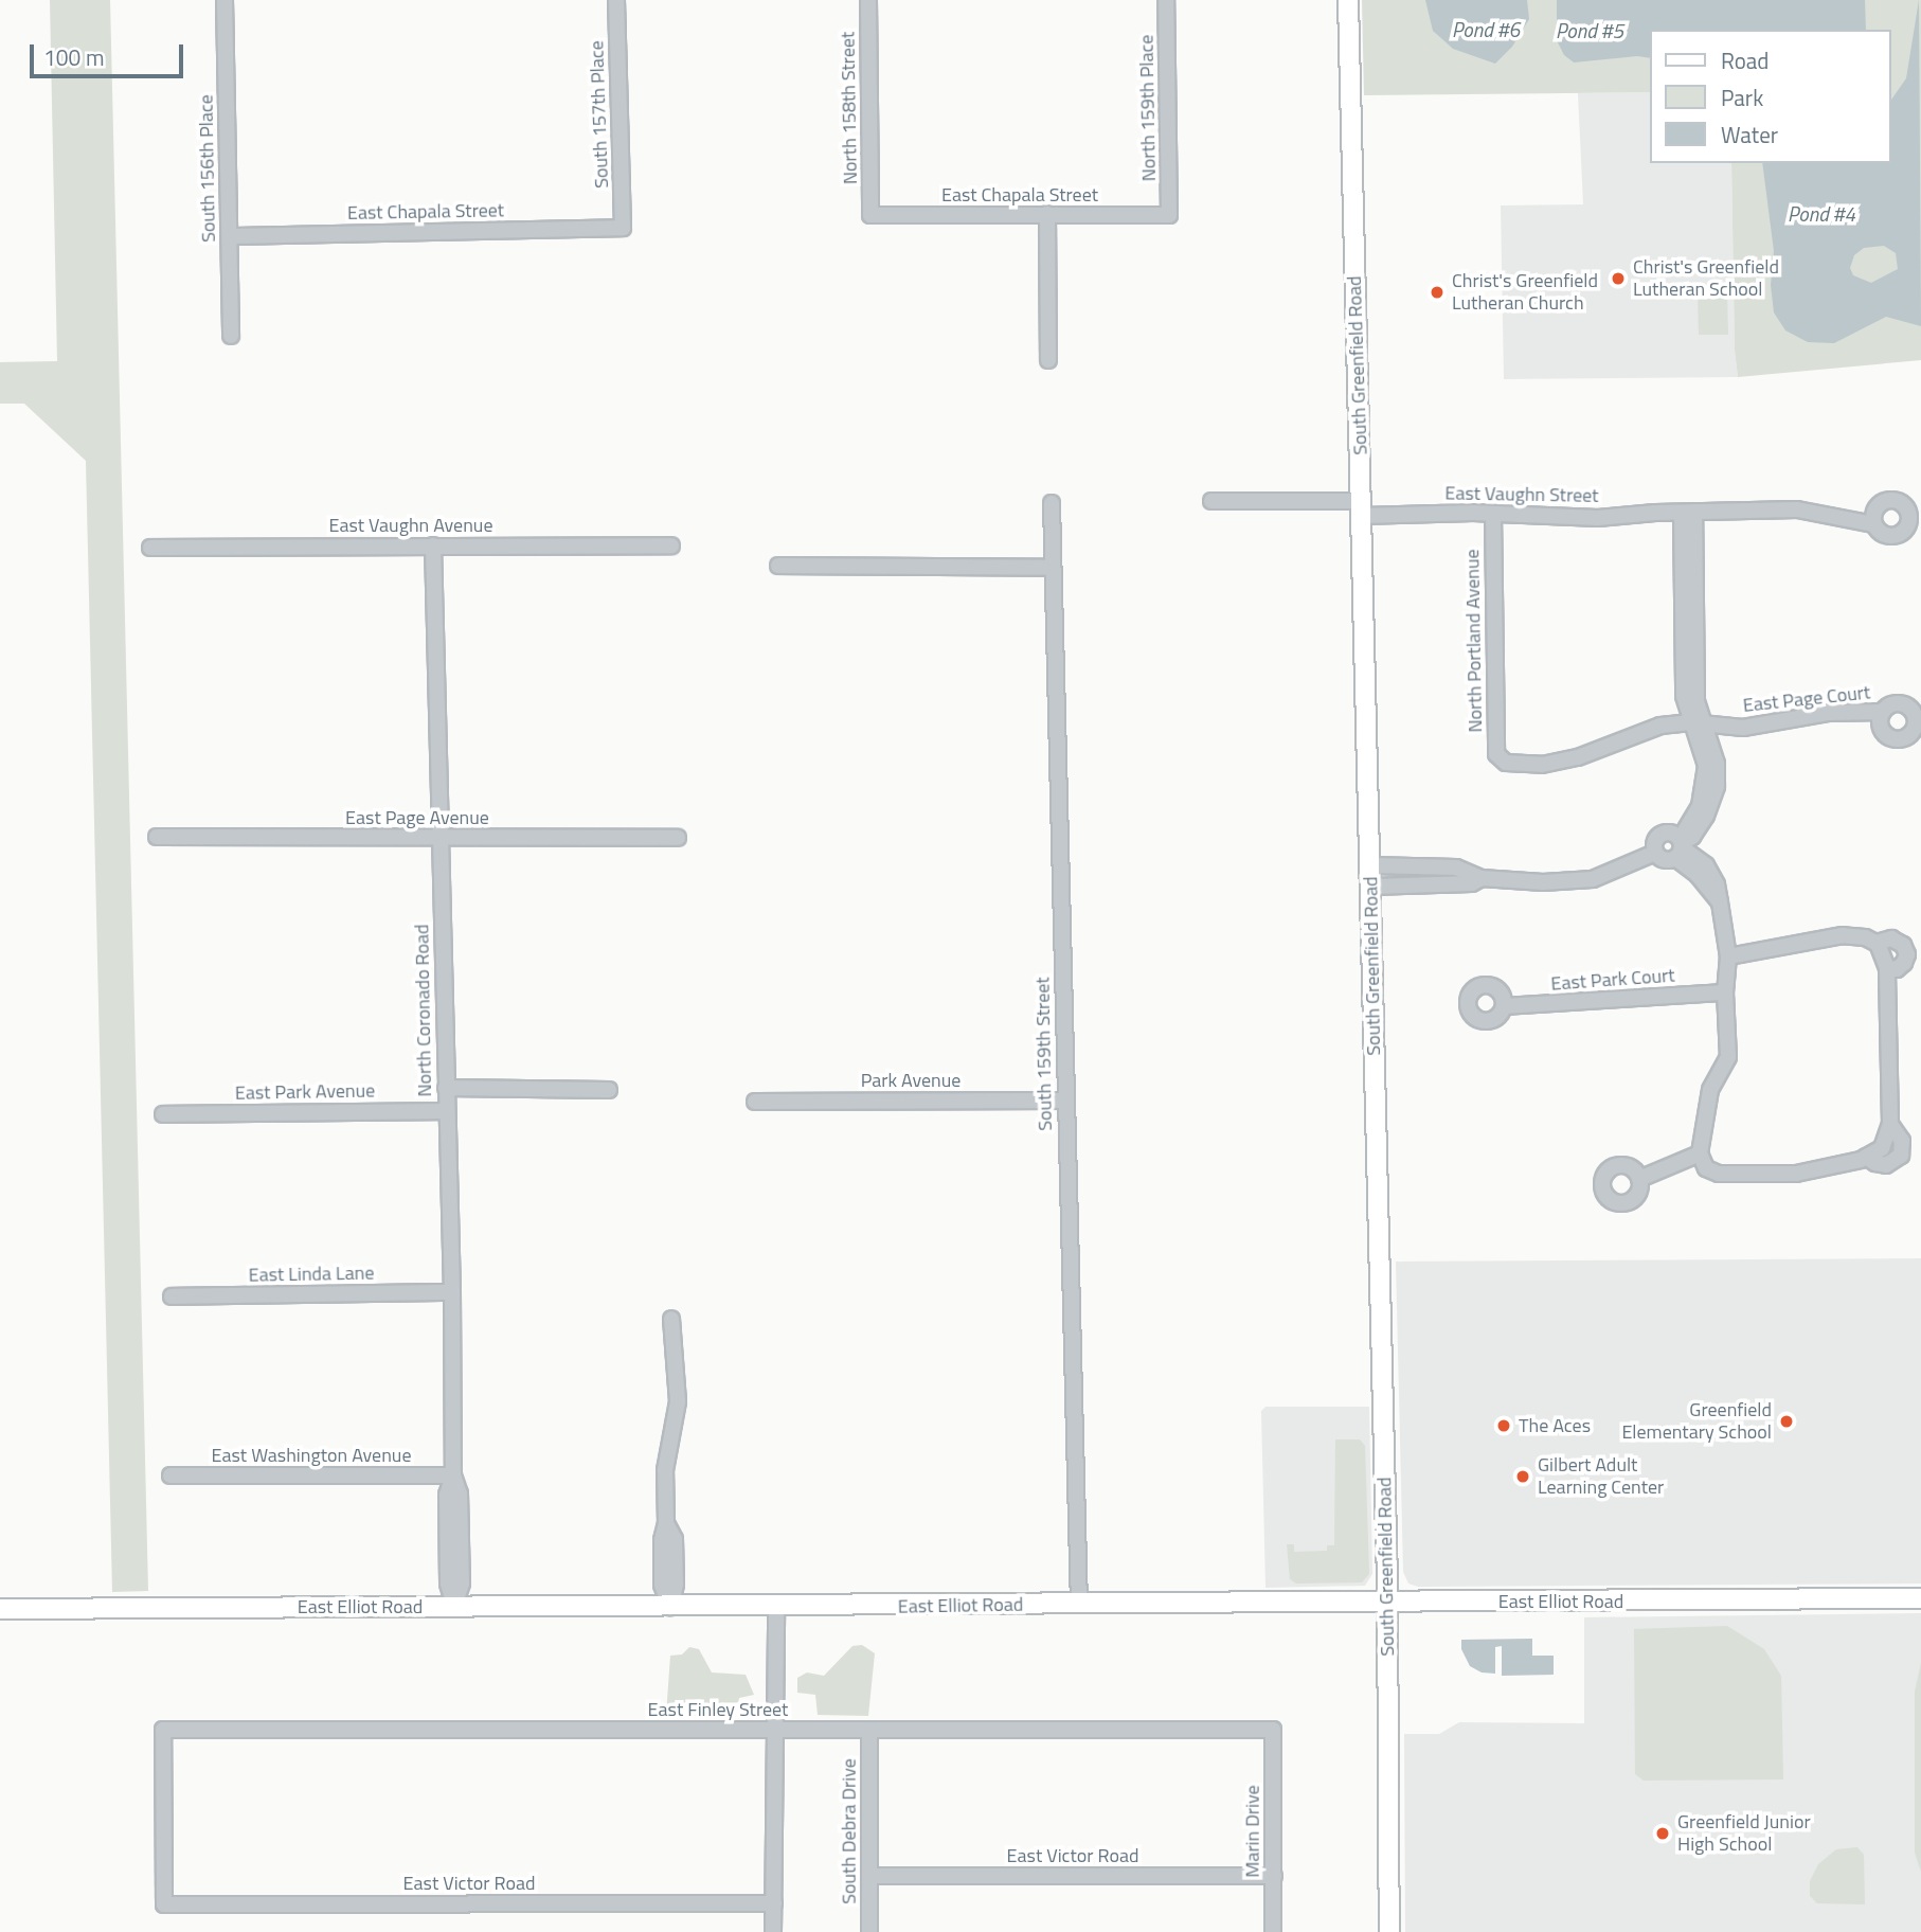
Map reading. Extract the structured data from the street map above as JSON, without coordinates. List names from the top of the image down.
{
  "streets": {
    "main road": ["South Greenfield Road", "East Elliot Road"],
    "street": [
      "North 158th Street",
      "North 159th Place",
      "South 157th Place",
      "South 156th Place",
      "East Chapala Street",
      "East Vaughn Street",
      "East Vaughn Avenue",
      "North Portland Avenue",
      "East Page Court",
      "East Page Avenue",
      "East Park Court",
      "North Coronado Road",
      "South 159th Street",
      "Park Avenue",
      "East Park Avenue",
      "East Linda Lane",
      "East Washington Avenue",
      "East Finley Street",
      "South Debra Drive",
      "Marin Drive",
      "East Victor Road"
    ]
  },
  "crossings": [
    ["North 158th Street", "East Chapala Street"],
    ["North 159th Place", "East Chapala Street"],
    ["South 157th Place", "East Chapala Street"],
    ["South 156th Place", "East Chapala Street"],
    ["South Greenfield Road", "East Vaughn Street"],
    ["South Greenfield Road", "East Elliot Road"],
    ["East Vaughn Street", "North Portland Avenue"],
    ["East Vaughn Avenue", "North Coronado Road"],
    ["North Portland Avenue", "East Page Court"],
    ["East Page Avenue", "North Coronado Road"],
    ["North Coronado Road", "East Park Avenue"],
    ["North Coronado Road", "East Linda Lane"],
    ["North Coronado Road", "East Washington Avenue"],
    ["North Coronado Road", "East Elliot Road"],
    ["South 159th Street", "Park Avenue"],
    ["South 159th Street", "East Elliot Road"],
    ["East Finley Street", "South Debra Drive"],
    ["East Finley Street", "Marin Drive"],
    ["East Finley Street", "East Victor Road"],
    ["South Debra Drive", "East Victor Road"],
    ["Marin Drive", "East Victor Road"]
  ],
  "water": ["Pond #6", "Pond #5", "Pond #4"],
  "places": [
    "Christ's Greenfield Lutheran School",
    "Christ's Greenfield Lutheran Church",
    "Greenfield Elementary School",
    "The Aces",
    "Gilbert Adult Learning Center",
    "Greenfield Junior High School"
  ],
  "legend": ["Road", "Park", "Water"],
  "scale_bar": "100 m"
}
